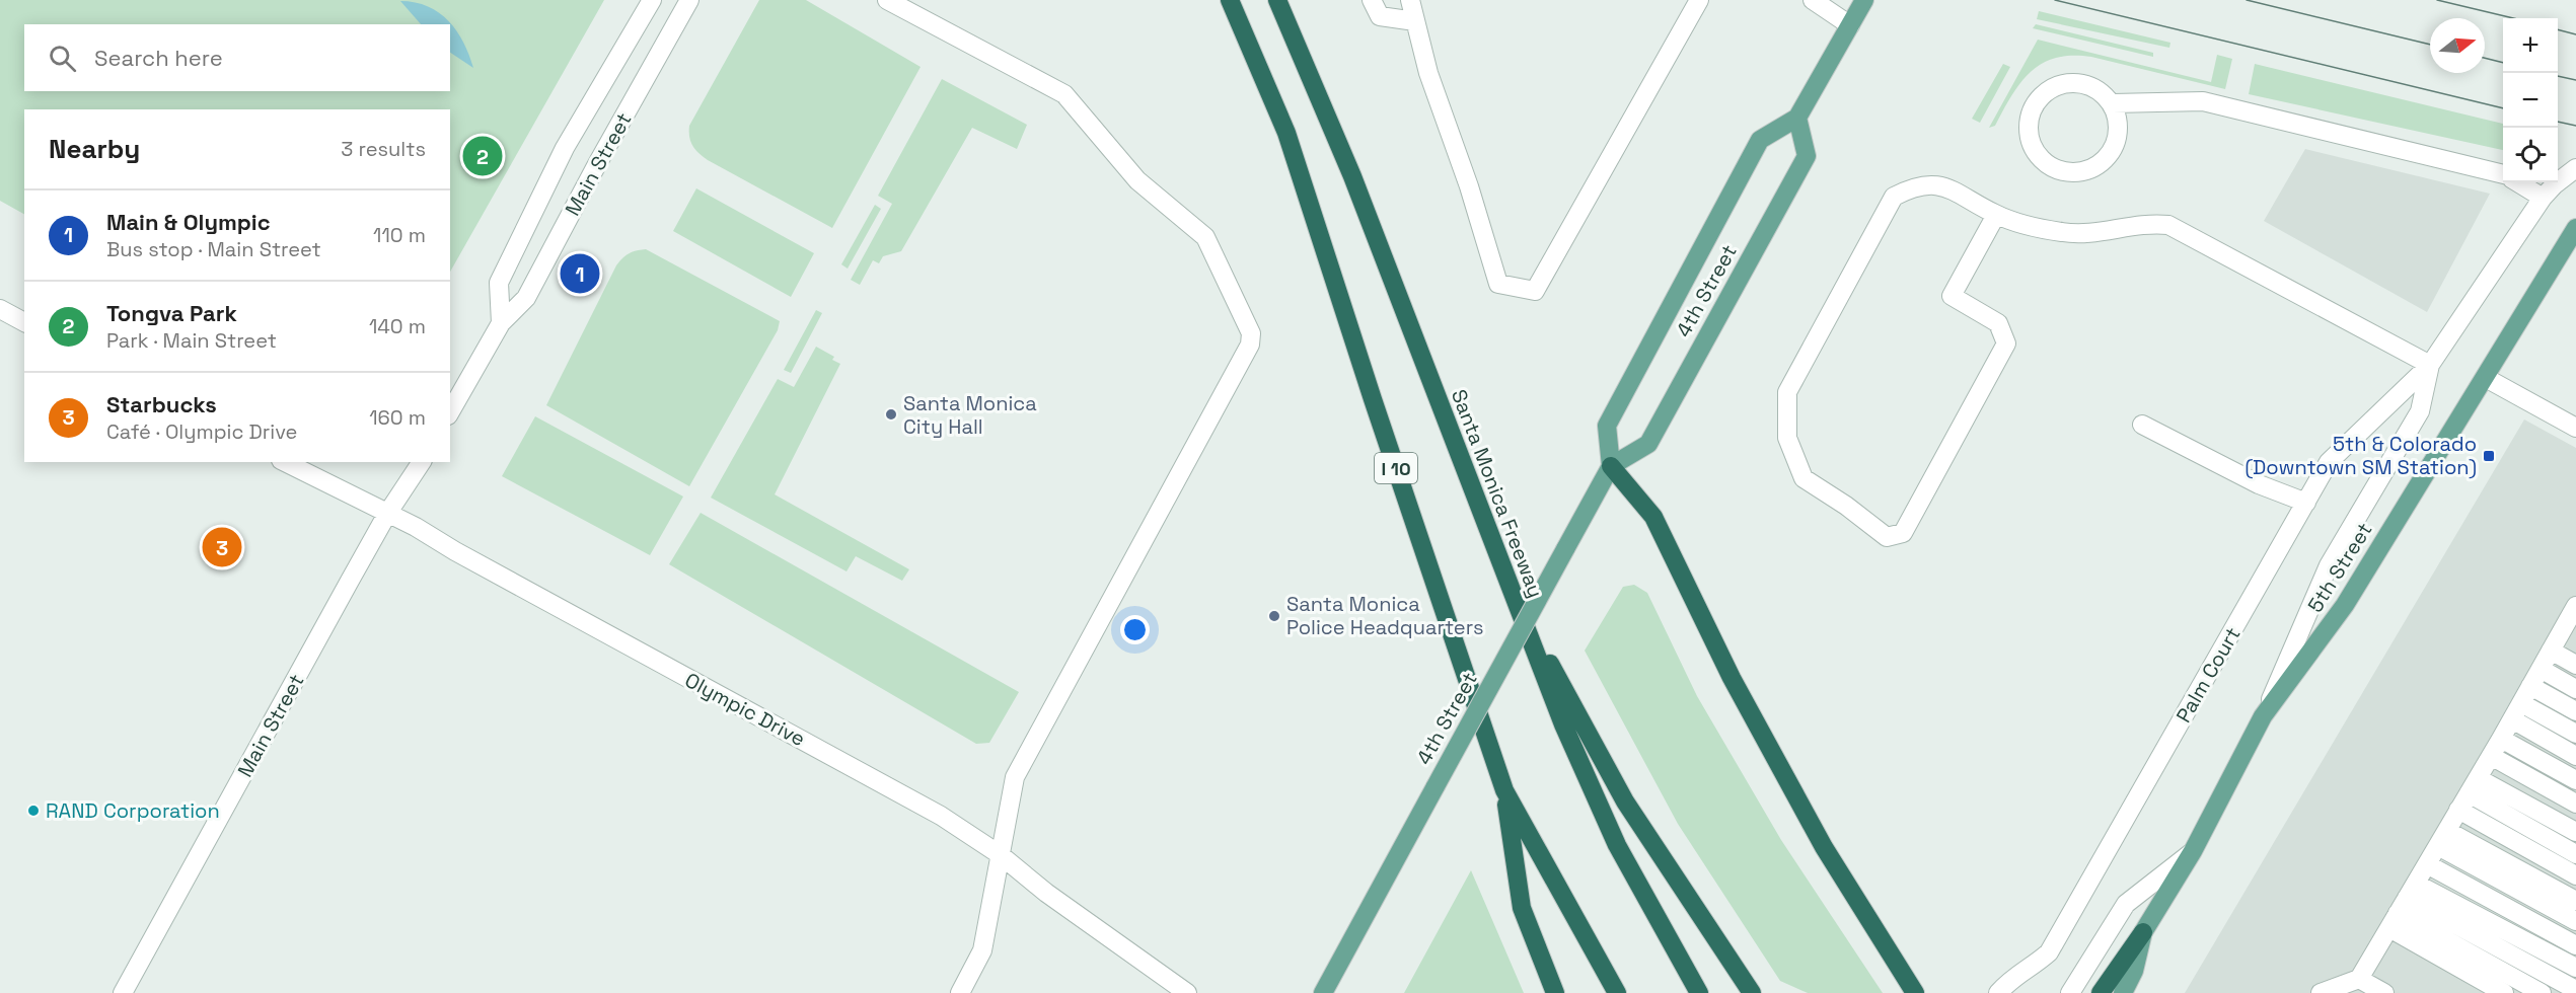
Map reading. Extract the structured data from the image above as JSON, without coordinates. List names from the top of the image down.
{
  "streets": {
    "highway": ["I 10", "Santa Monica Freeway"],
    "main road": ["4th Street", "5th Street"],
    "street": ["Main Street", "Palm Court", "Olympic Drive"]
  },
  "crossings": [
    ["Main Street", "Olympic Drive"]
  ],
  "places": {
    "other": ["Santa Monica City Hall", "Santa Monica Police Headquarters", "RAND Corporation"],
    "transit": ["5th & Colorado (Downtown SM Station)"]
  },
  "north": "right",
  "page": {
    "map_buttons": ["+", "−"],
    "search": "Search here",
    "heading": ["Nearby", "3 results"],
    "pins": ["2", "1", "3"],
    "list": [
      {
        "mark": "1",
        "name": "Main & Olympic",
        "note": "Bus stop · Main Street",
        "value": "110 m"
      },
      {
        "mark": "2",
        "name": "Tongva Park",
        "note": "Park · Main Street",
        "value": "140 m"
      },
      {
        "mark": "3",
        "name": "Starbucks",
        "note": "Café · Olympic Drive",
        "value": "160 m"
      }
    ]
  }
}
